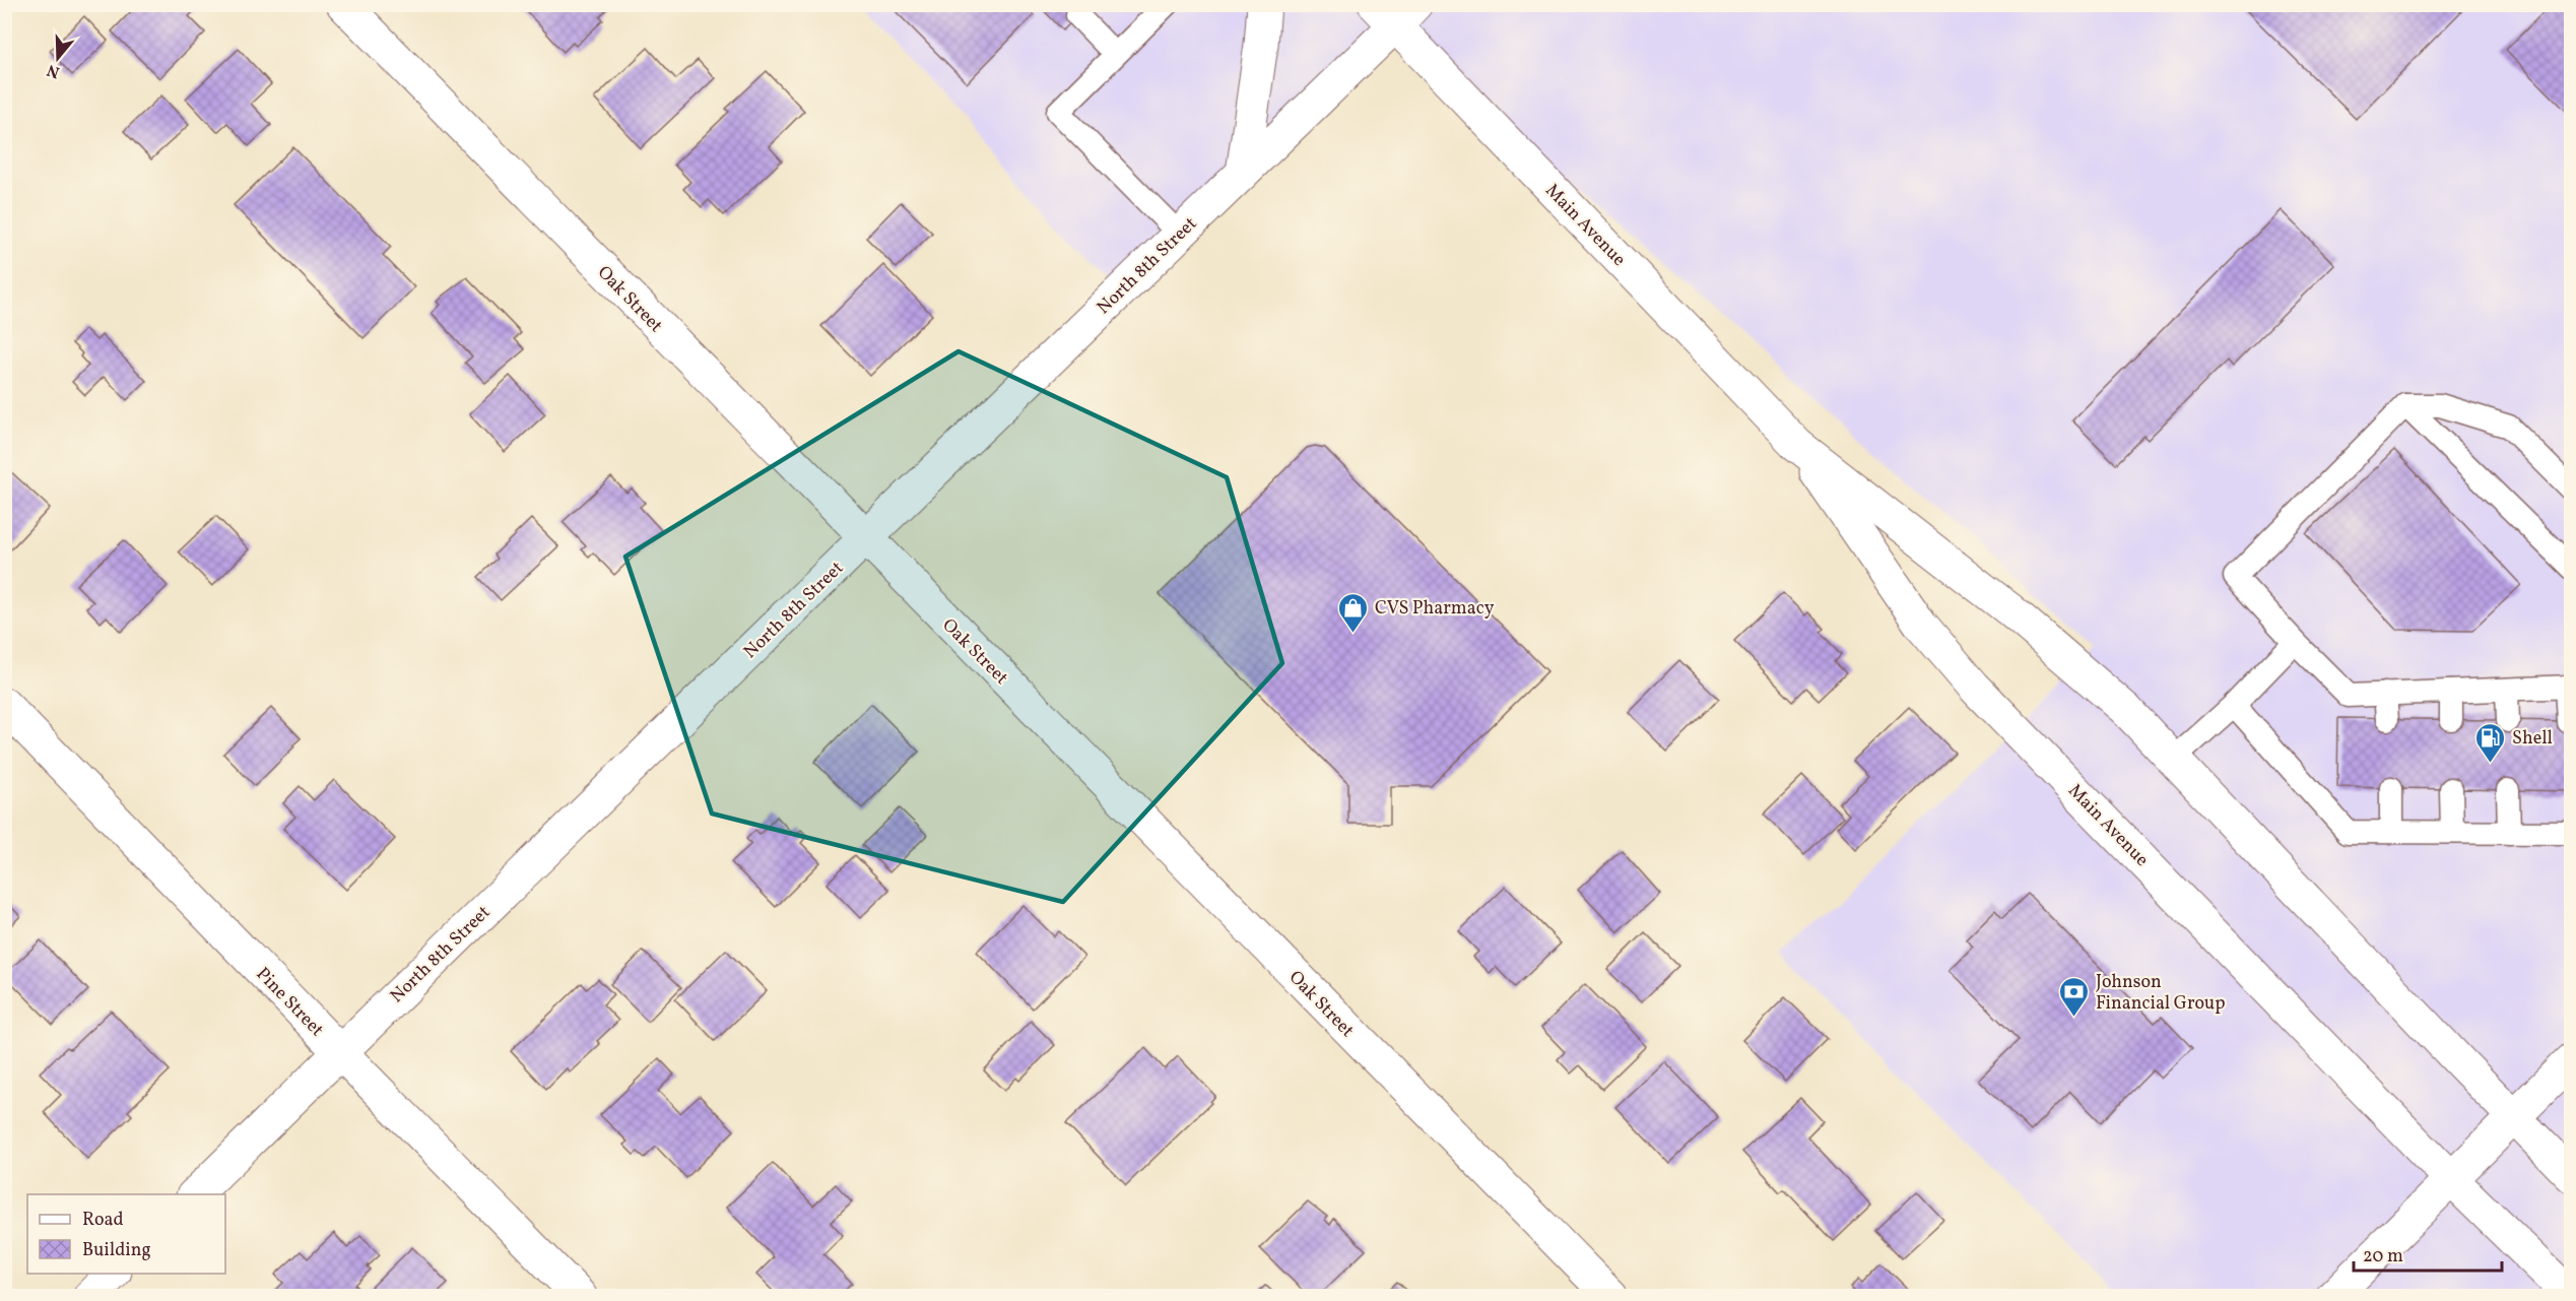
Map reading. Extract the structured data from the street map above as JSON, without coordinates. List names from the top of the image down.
{
  "streets": {
    "main road": [
      "Main Avenue",
      "North 8th Street",
      "Oak Street",
      "Pine Street"
    ]
  },
  "crossings": [
    ["Main Avenue", "North 8th Street"],
    ["North 8th Street", "Oak Street"],
    ["North 8th Street", "Pine Street"]
  ],
  "places": {
    "shop": ["CVS Pharmacy"],
    "fuel station": ["Shell"],
    "bank": ["Johnson Financial Group"]
  },
  "legend": ["Road", "Building"],
  "scale_bar": "20 m",
  "north": "bottom"
}
